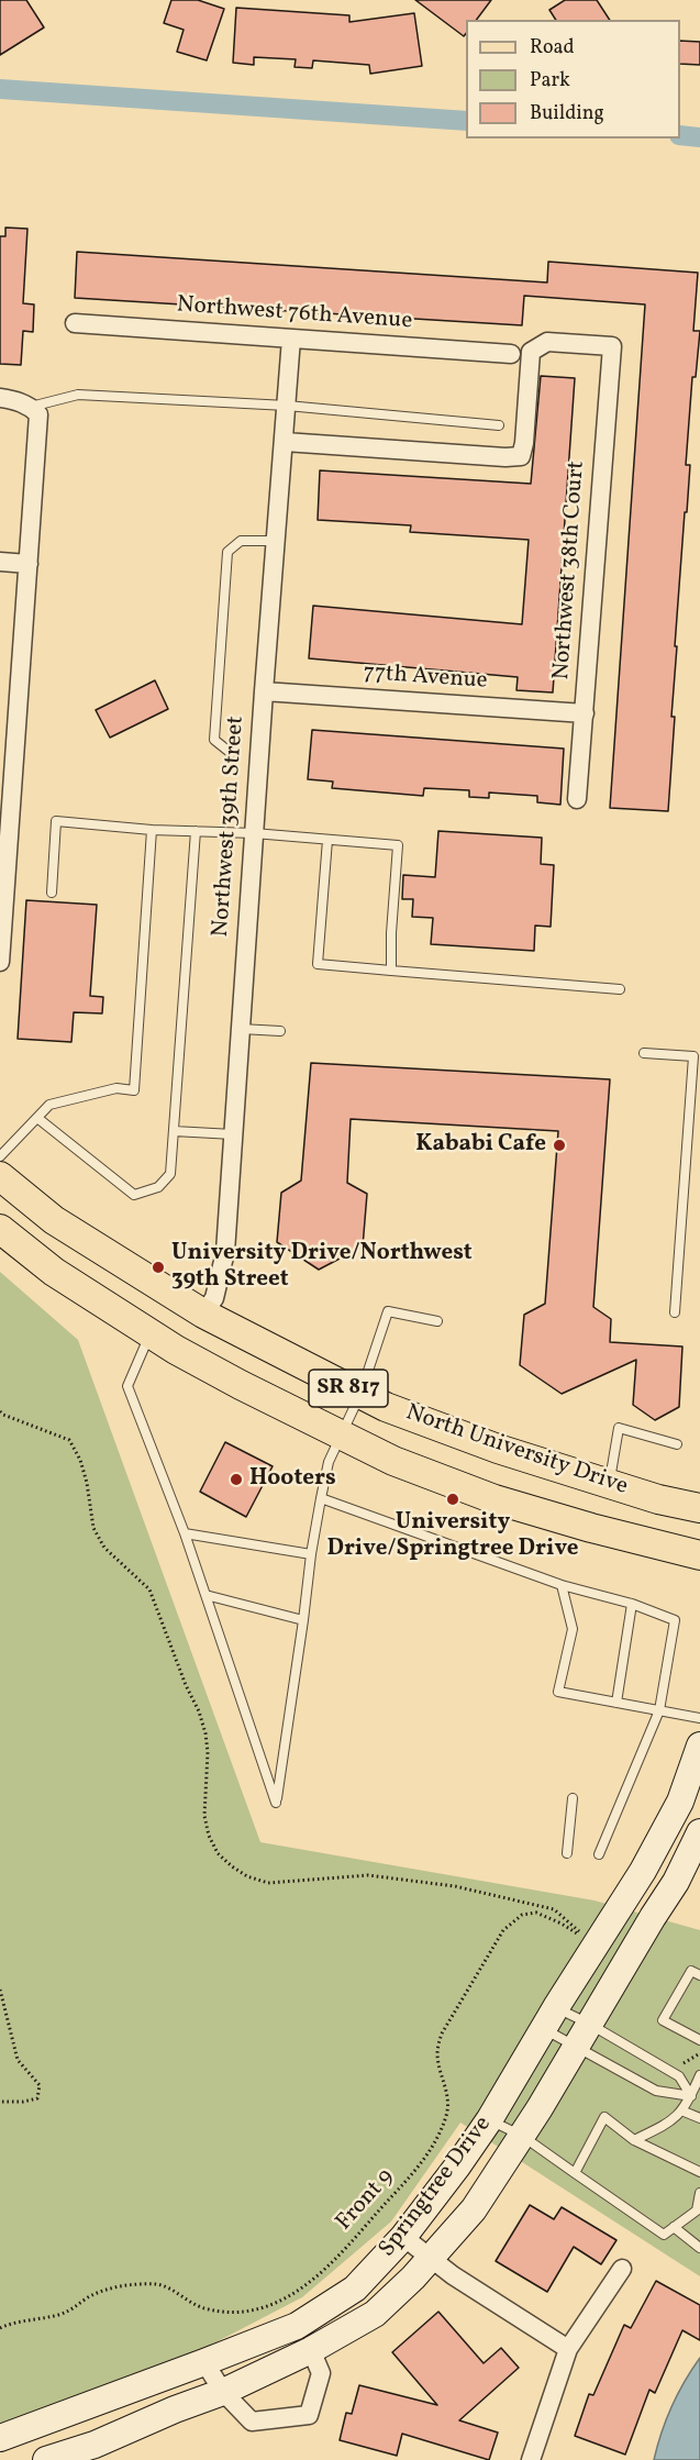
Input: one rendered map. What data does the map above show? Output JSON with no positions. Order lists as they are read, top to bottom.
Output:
{
  "streets": {
    "main road": ["SR 817", "North University Drive"],
    "street": [
      "Northwest 76th Avenue",
      "Northwest 38th Court",
      "77th Avenue",
      "Northwest 39th Street",
      "Springtree Drive"
    ],
    "path": ["Front 9"]
  },
  "crossings": [
    ["Northwest 76th Avenue", "Northwest 39th Street"],
    ["Northwest 38th Court", "77th Avenue"],
    ["Northwest 38th Court", "Northwest 39th Street"],
    ["77th Avenue", "Northwest 39th Street"],
    ["Northwest 39th Street", "North University Drive"],
    ["Springtree Drive", "Front 9"]
  ],
  "places": [
    "Kababi Cafe",
    "University Drive/Northwest 39th Street",
    "Hooters",
    "University Drive/Springtree Drive"
  ],
  "legend": ["Road", "Park", "Building"]
}
